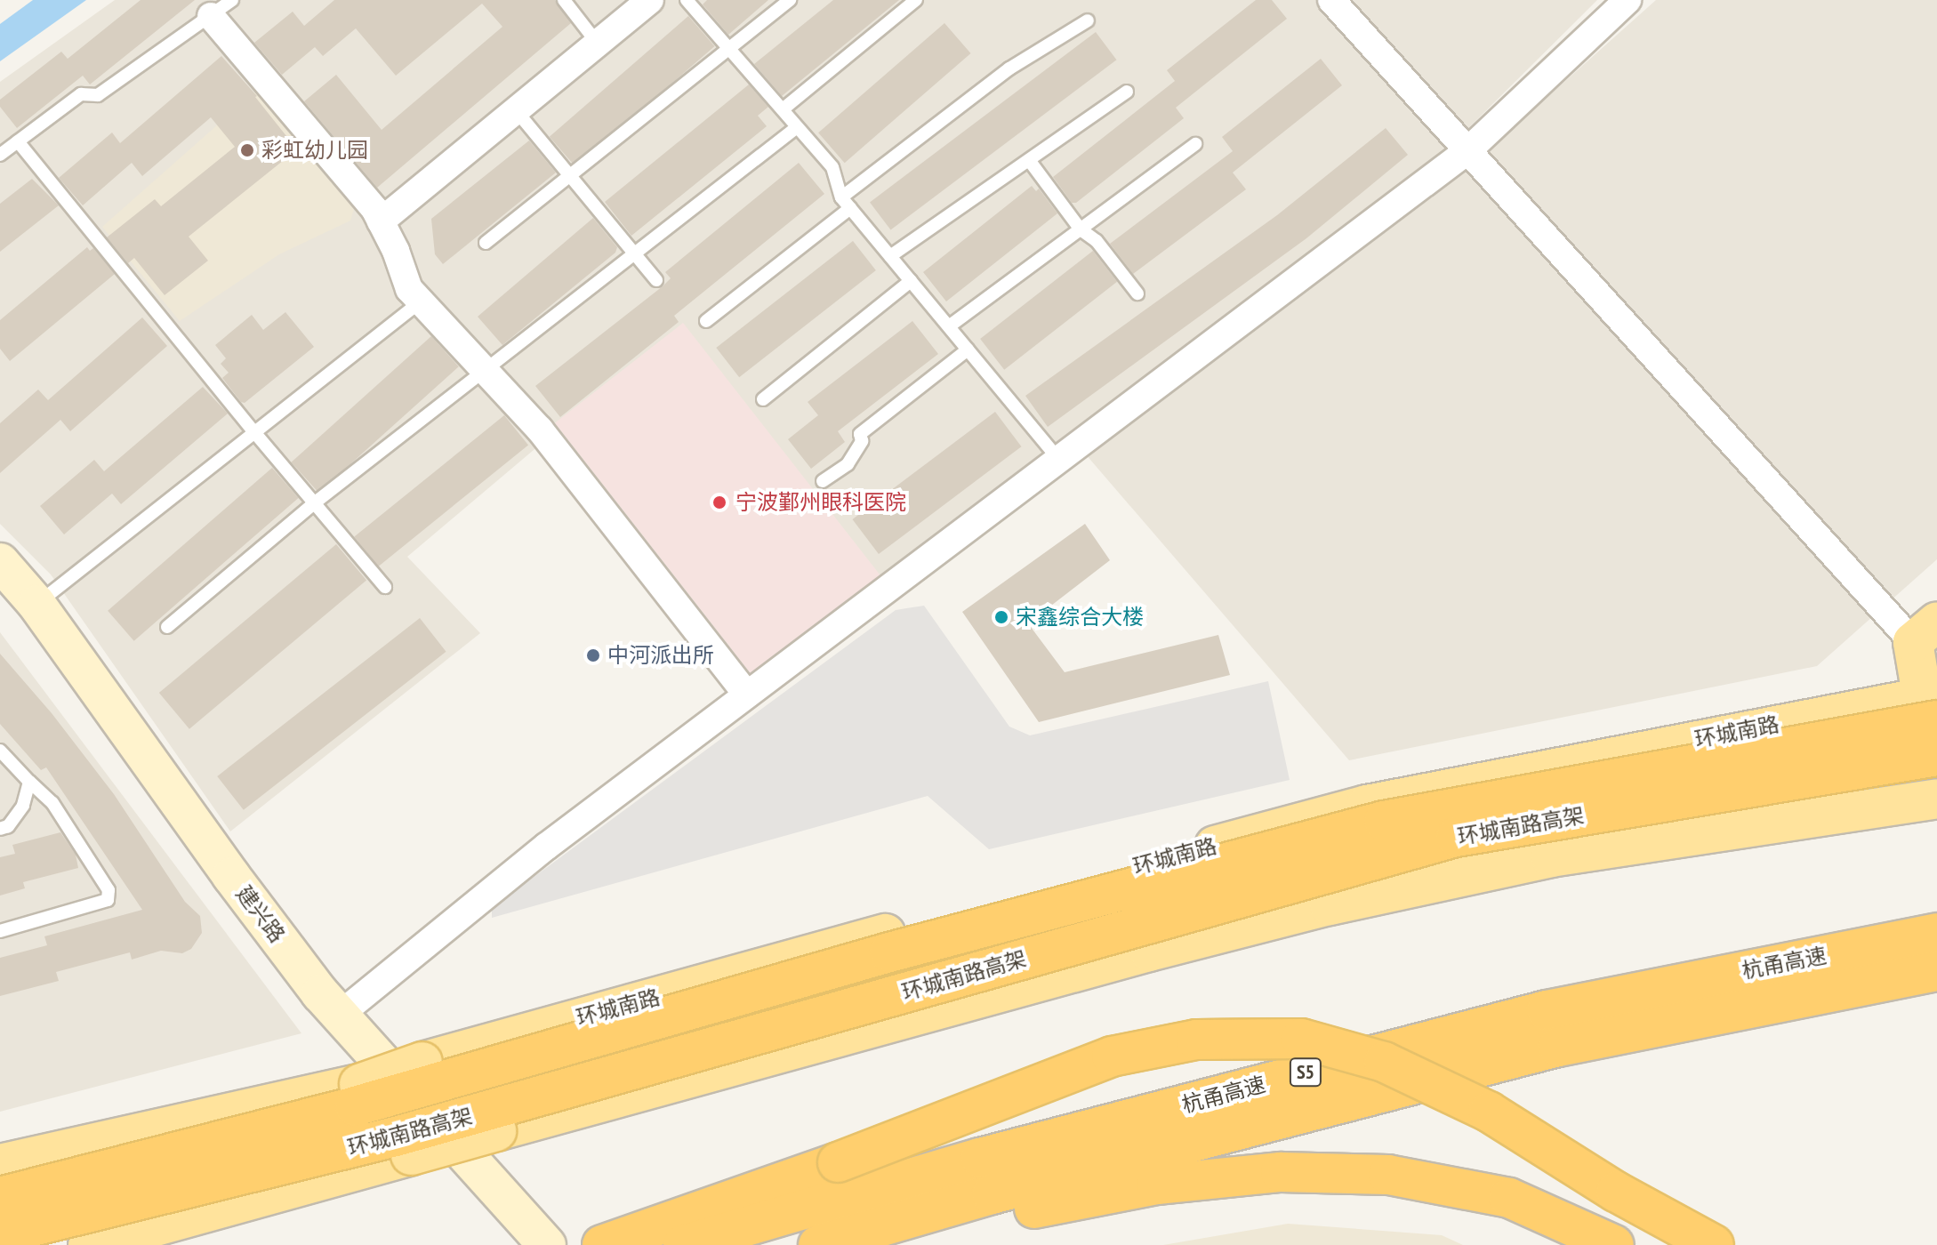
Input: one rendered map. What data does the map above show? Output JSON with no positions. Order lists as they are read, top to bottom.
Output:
{
  "streets": {
    "highway": ["环城南路高架", "杭甬高速", "S5"],
    "main road": ["环城南路"],
    "street": ["建兴路"]
  },
  "crossings": [
    ["环城南路", "环城南路高架"]
  ],
  "places": [
    "彩虹幼儿园",
    "宁波鄞州眼科医院",
    "宋鑫综合大楼",
    "中河派出所"
  ]
}
